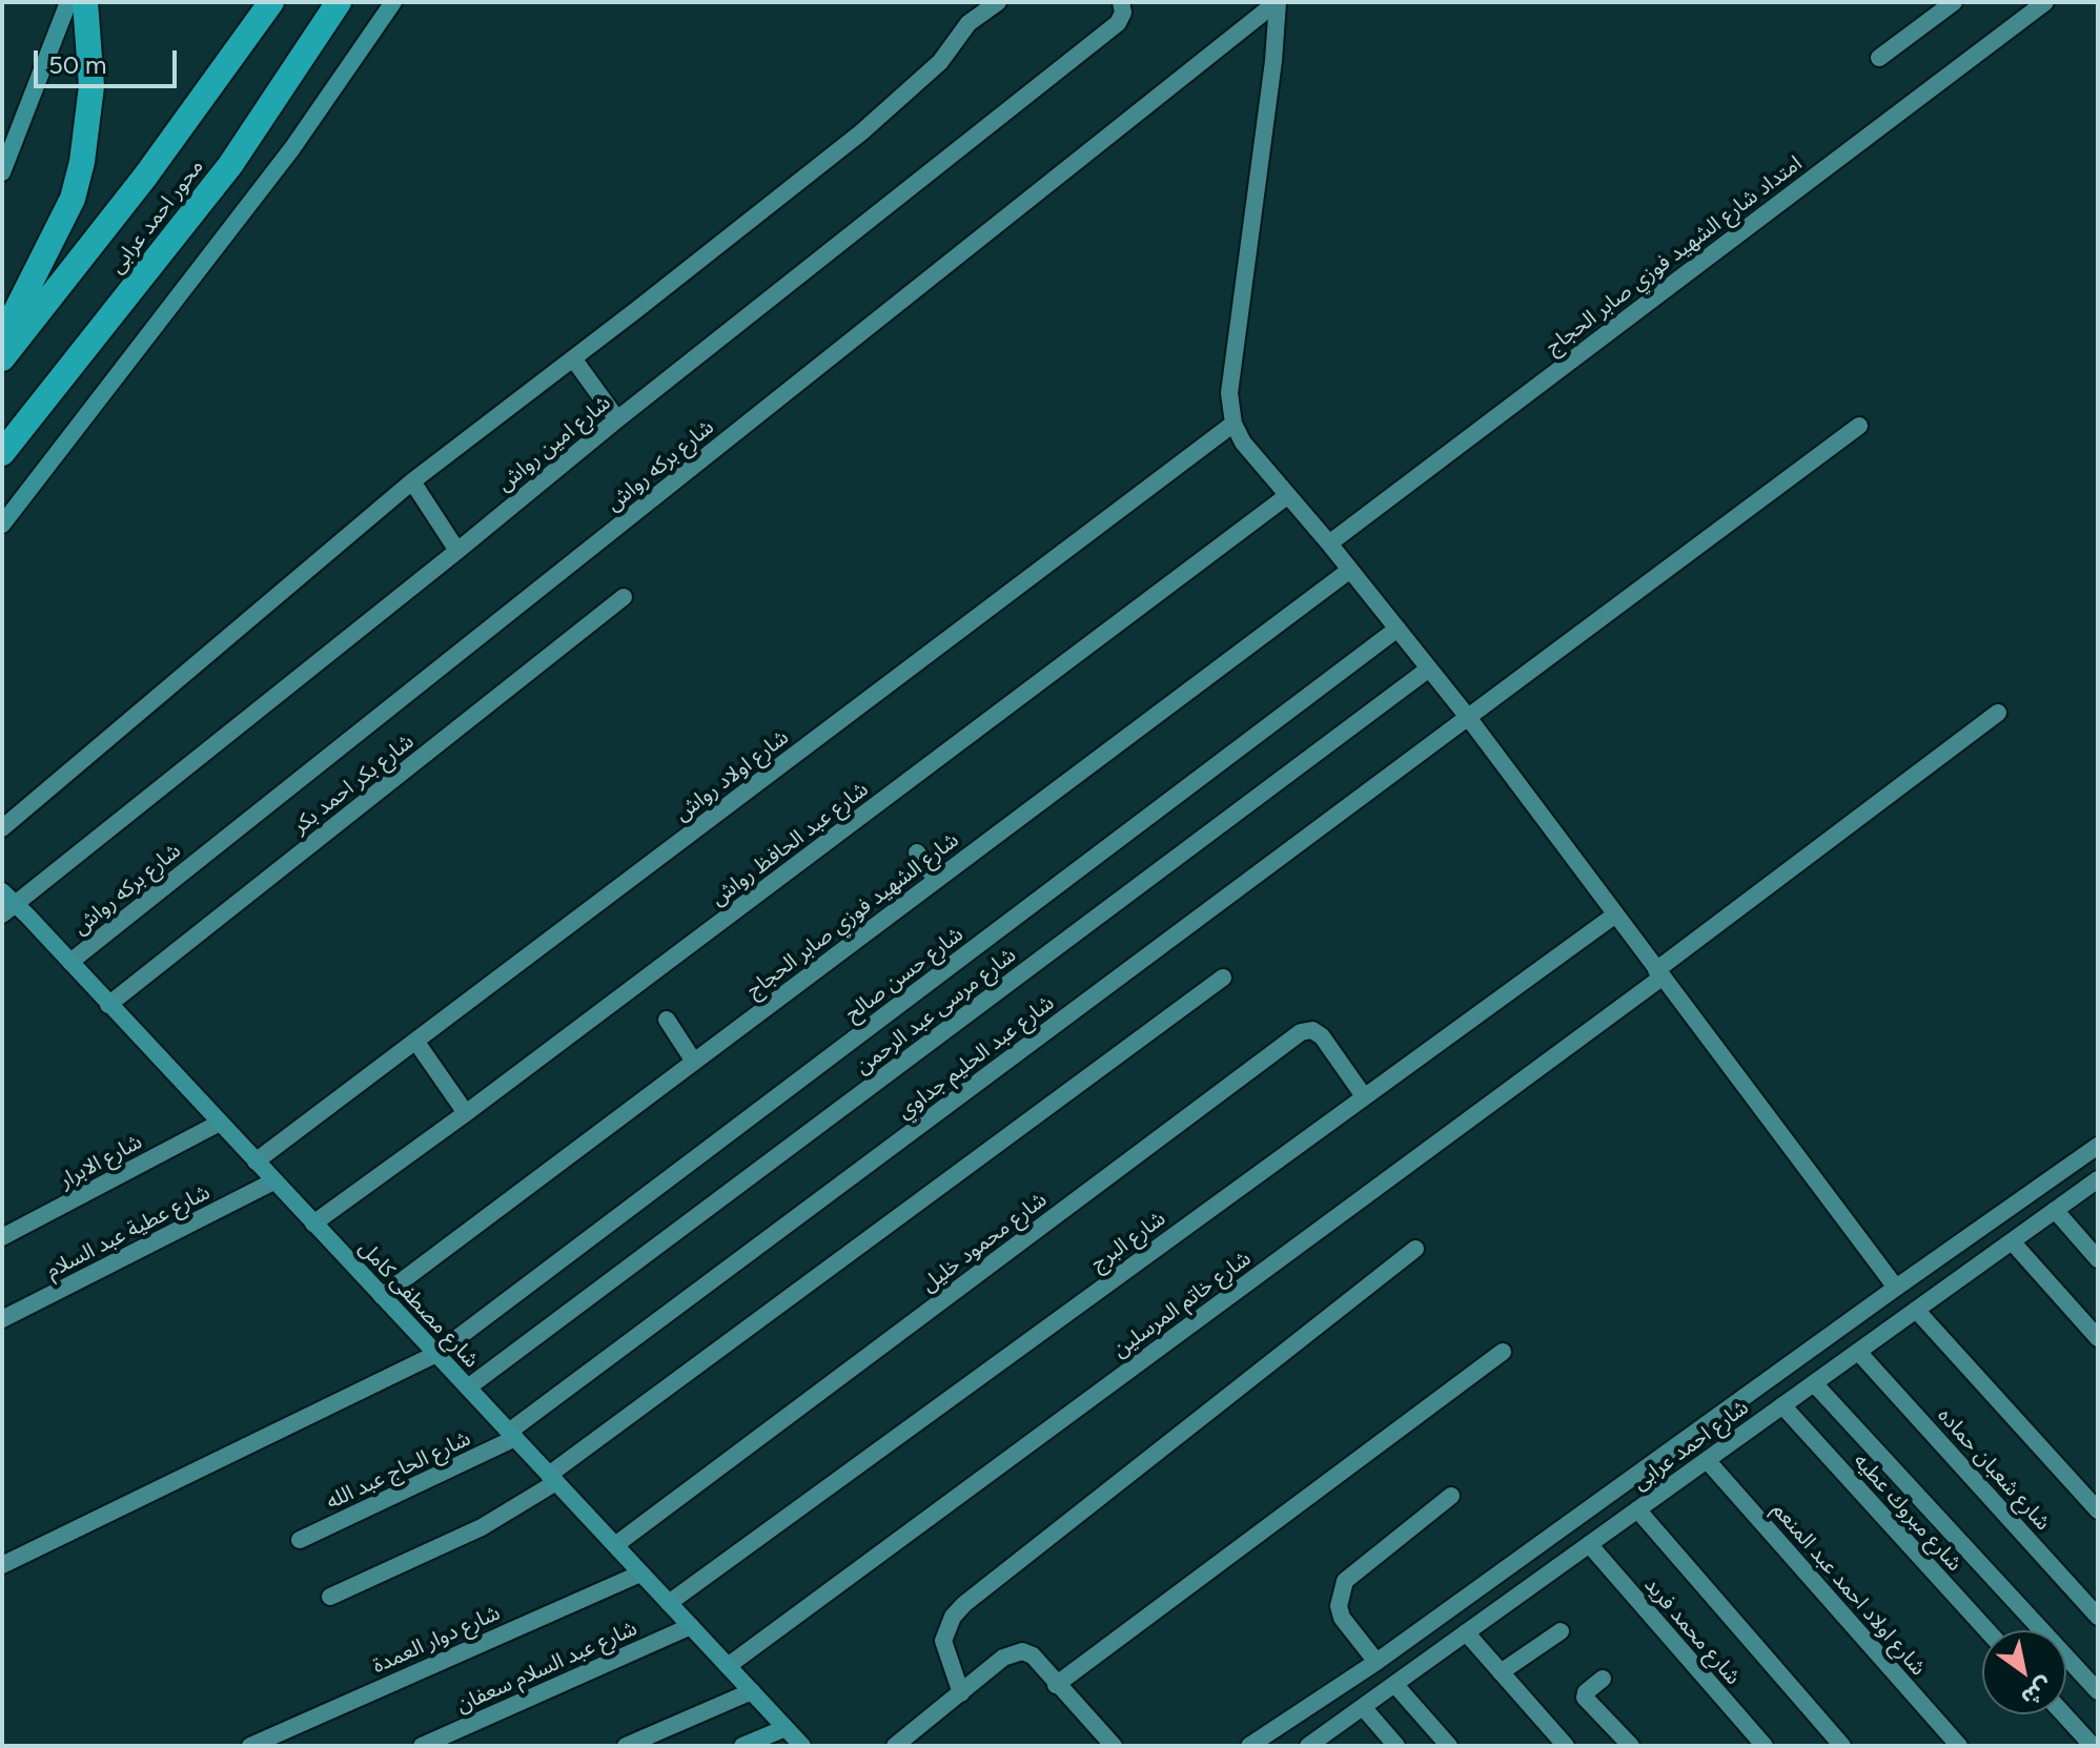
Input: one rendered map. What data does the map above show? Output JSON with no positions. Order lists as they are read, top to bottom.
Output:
{
  "streets": {
    "highway": ["محور احمد عرابى"],
    "street": [
      "امتداد شارع الشهيد فوزي صابر الحجاج",
      "شارع امين رواش",
      "شارع بركه رواش",
      "شارع اولاد رواش",
      "شارع بكر احمد بكر",
      "شارع عبد الحافظ رواش",
      "شارع الشهيد فوزي صابر الحجاج",
      "شارع حسن صالح",
      "شارع مرسى عبد الرحمن",
      "شارع عبد الحليم جداوي",
      "شارع الابرار",
      "شارع عطية عبد السلام",
      "شارع البرج",
      "شارع محمود خليل",
      "شارع مصطفى كامل",
      "شارع خاتم المرسلين",
      "شارع احمد عرابى",
      "شارع شعبان حماده",
      "شارع الحاج عبد الله",
      "شارع مبروك عطيه",
      "شارع اولاد احمد عبد المنعم",
      "شارع محمد فريد",
      "شارع دوار العمدة",
      "شارع عبد السلام سعفان"
    ]
  },
  "crossings": [
    ["شارع امين رواش", "شارع مصطفى كامل"],
    ["شارع بركه رواش", "شارع مصطفى كامل"],
    ["شارع اولاد رواش", "شارع مصطفى كامل"],
    ["شارع بكر احمد بكر", "شارع مصطفى كامل"],
    ["شارع عبد الحافظ رواش", "شارع مصطفى كامل"],
    ["شارع الشهيد فوزي صابر الحجاج", "شارع مصطفى كامل"],
    ["شارع حسن صالح", "شارع مصطفى كامل"],
    ["شارع مرسى عبد الرحمن", "شارع مصطفى كامل"],
    ["شارع عبد الحليم جداوي", "شارع مصطفى كامل"],
    ["شارع عبد الحليم جداوي", "شارع الحاج عبد الله"],
    ["شارع الابرار", "شارع مصطفى كامل"],
    ["شارع عطية عبد السلام", "شارع مصطفى كامل"],
    ["شارع البرج", "شارع محمود خليل"],
    ["شارع البرج", "شارع مصطفى كامل"],
    ["شارع محمود خليل", "شارع مصطفى كامل"],
    ["شارع مصطفى كامل", "شارع خاتم المرسلين"],
    ["شارع مصطفى كامل", "شارع الحاج عبد الله"],
    ["شارع مصطفى كامل", "شارع دوار العمدة"],
    ["شارع مصطفى كامل", "شارع عبد السلام سعفان"],
    ["شارع احمد عرابى", "شارع شعبان حماده"],
    ["شارع احمد عرابى", "شارع مبروك عطيه"],
    ["شارع احمد عرابى", "شارع اولاد احمد عبد المنعم"],
    ["شارع احمد عرابى", "شارع محمد فريد"]
  ],
  "scale_bar": "50 m",
  "north": "bottom right"
}
